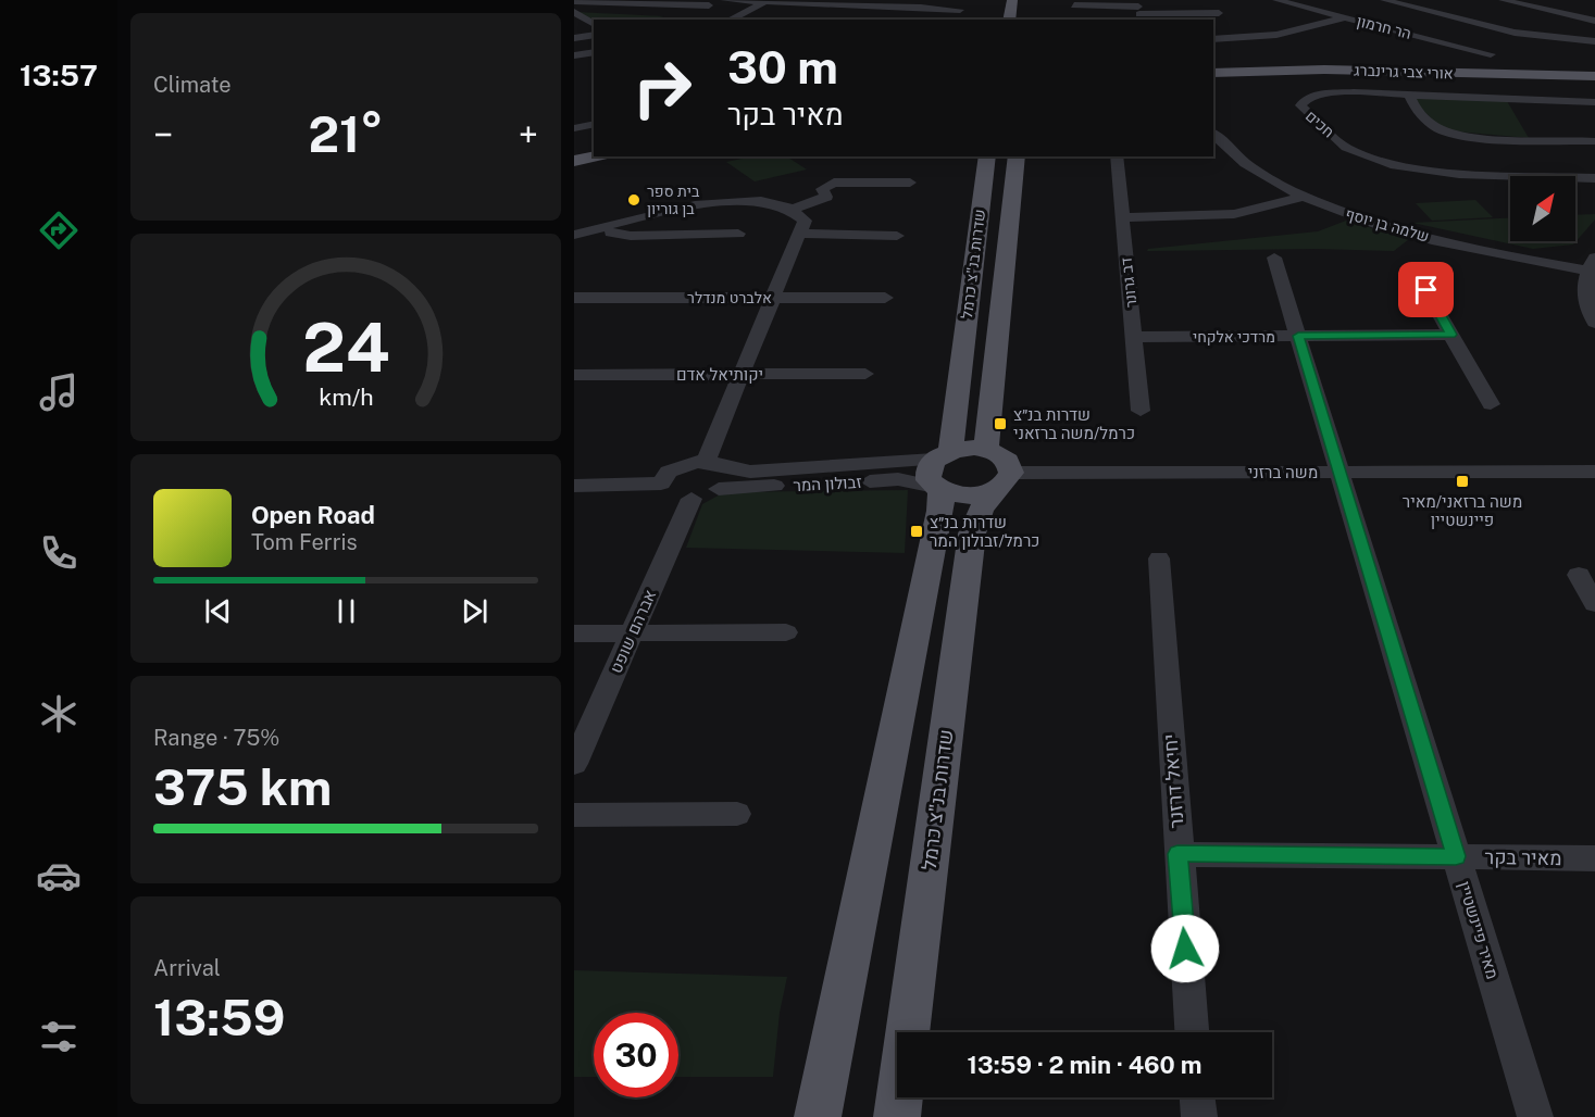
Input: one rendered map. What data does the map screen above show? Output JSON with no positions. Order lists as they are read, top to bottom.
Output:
{
  "streets": {
    "main road": ["אורי צבי גרינברג", "שדרות בנ\"צ כרמל"],
    "street": [
      "הר חרמון",
      "חכים",
      "שלמה בן יוסף",
      "דב גרונר",
      "אלברט מנדלר",
      "מרדכי אלקחי",
      "יקותיאל אדם",
      "משה ברזני",
      "זבולון המר",
      "אברהם שופט",
      "יחיאל דרזנר",
      "מאיר בקר",
      "מאיר פיינשטיין"
    ]
  },
  "crossings": [
    ["שדרות בנ\"צ כרמל", "משה ברזני"],
    ["שדרות בנ\"צ כרמל", "זבולון המר"],
    ["דב גרונר", "מרדכי אלקחי"],
    ["מרדכי אלקחי", "מאיר פיינשטיין"],
    ["משה ברזני", "מאיר פיינשטיין"],
    ["זבולון המר", "אברהם שופט"],
    ["יחיאל דרזנר", "מאיר בקר"],
    ["מאיר בקר", "מאיר פיינשטיין"]
  ],
  "places": {
    "other": ["בית ספר בן גוריון"],
    "transit": ["שדרות בנ״צ כרמל/משה ברזאני", "משה ברזאני/מאיר פיינשטיין", "שדרות בנ״צ כרמל/זבולון המר"]
  },
  "north": "top right",
  "page": {
    "tabs": "13:57",
    "tile": [
      "Climate",
      ["Range · 75%", "375 km"],
      ["Arrival", "13:59"]
    ],
    "turn": ["30 m", "מאיר בקר"],
    "heat": ["−", "21°", "+"],
    "song": ["Open Road", "Tom Ferris"],
    "limit": "30",
    "trip": "13:59 · 2 min · 460 m",
    "gauge": ["24", "km/h"]
  }
}
